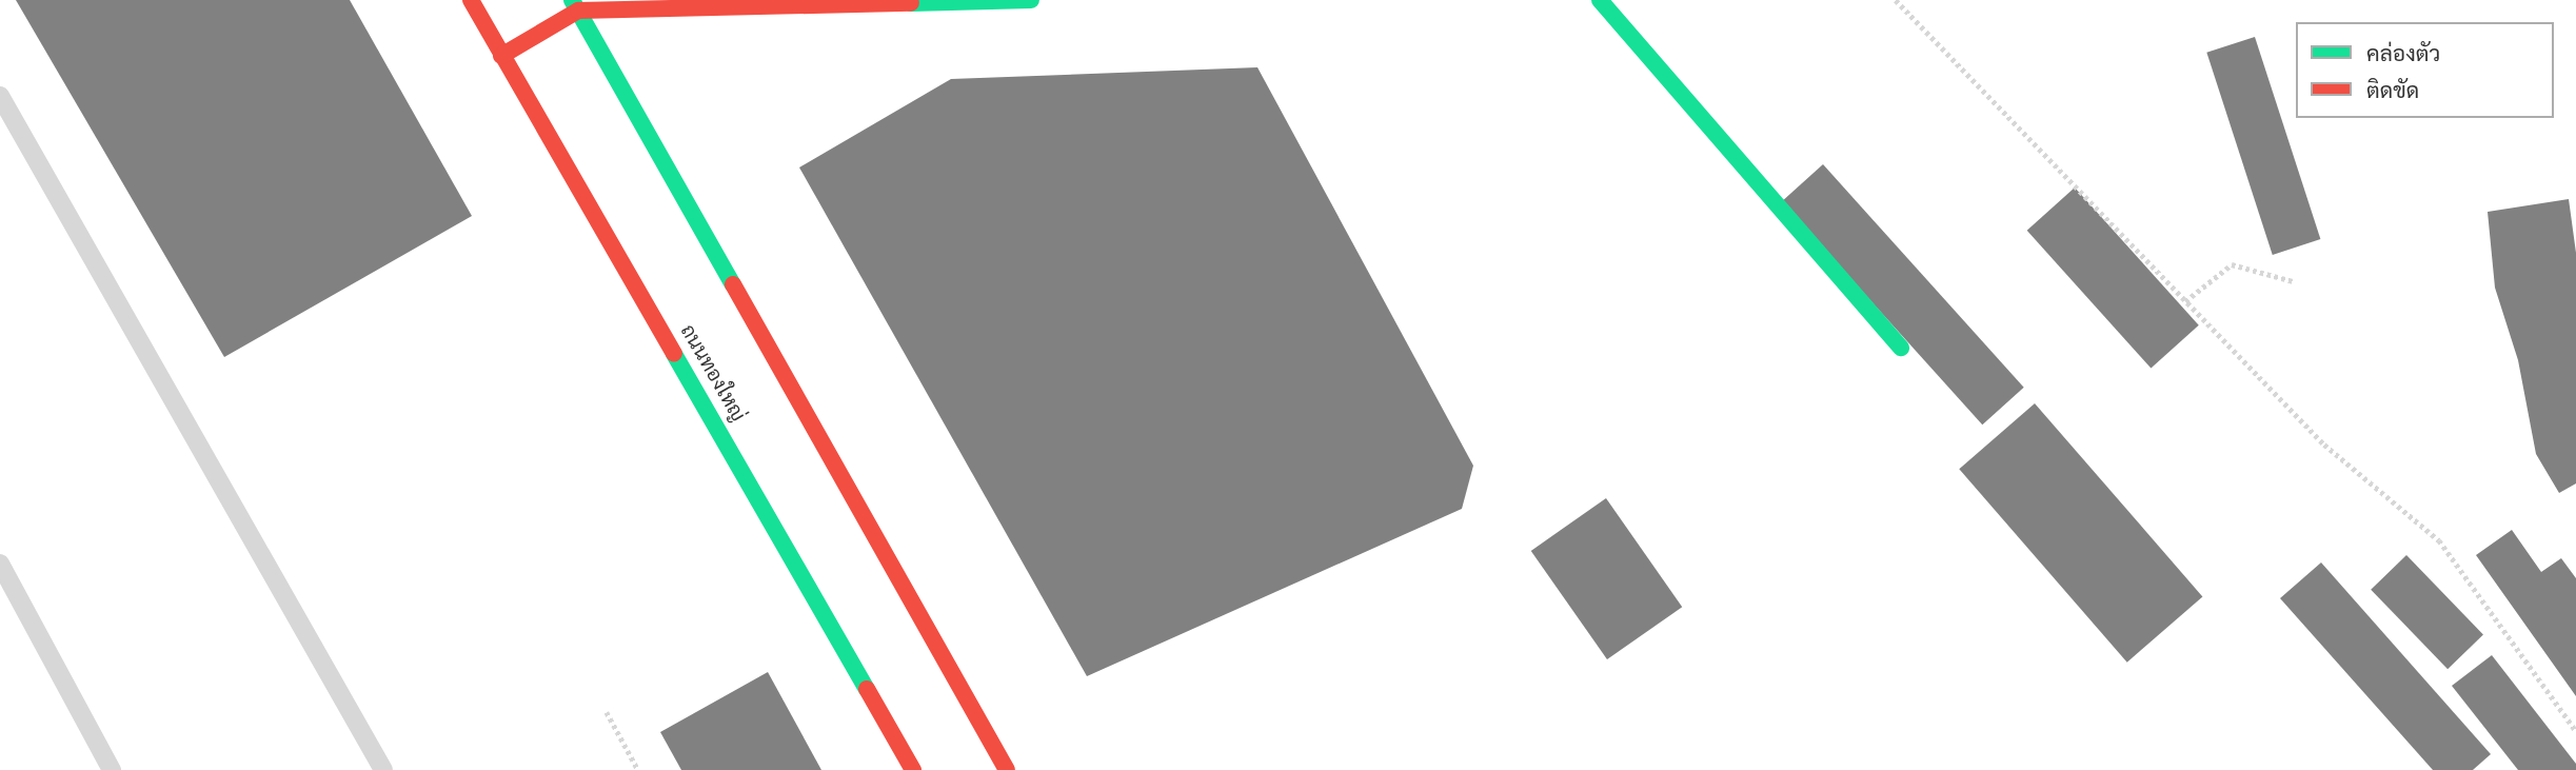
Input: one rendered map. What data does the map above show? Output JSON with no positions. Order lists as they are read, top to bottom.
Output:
{
  "streets": {
    "street": ["ถนนทองใหญ่"]
  },
  "legend": ["คล่องตัว", "ติดขัด"]
}
